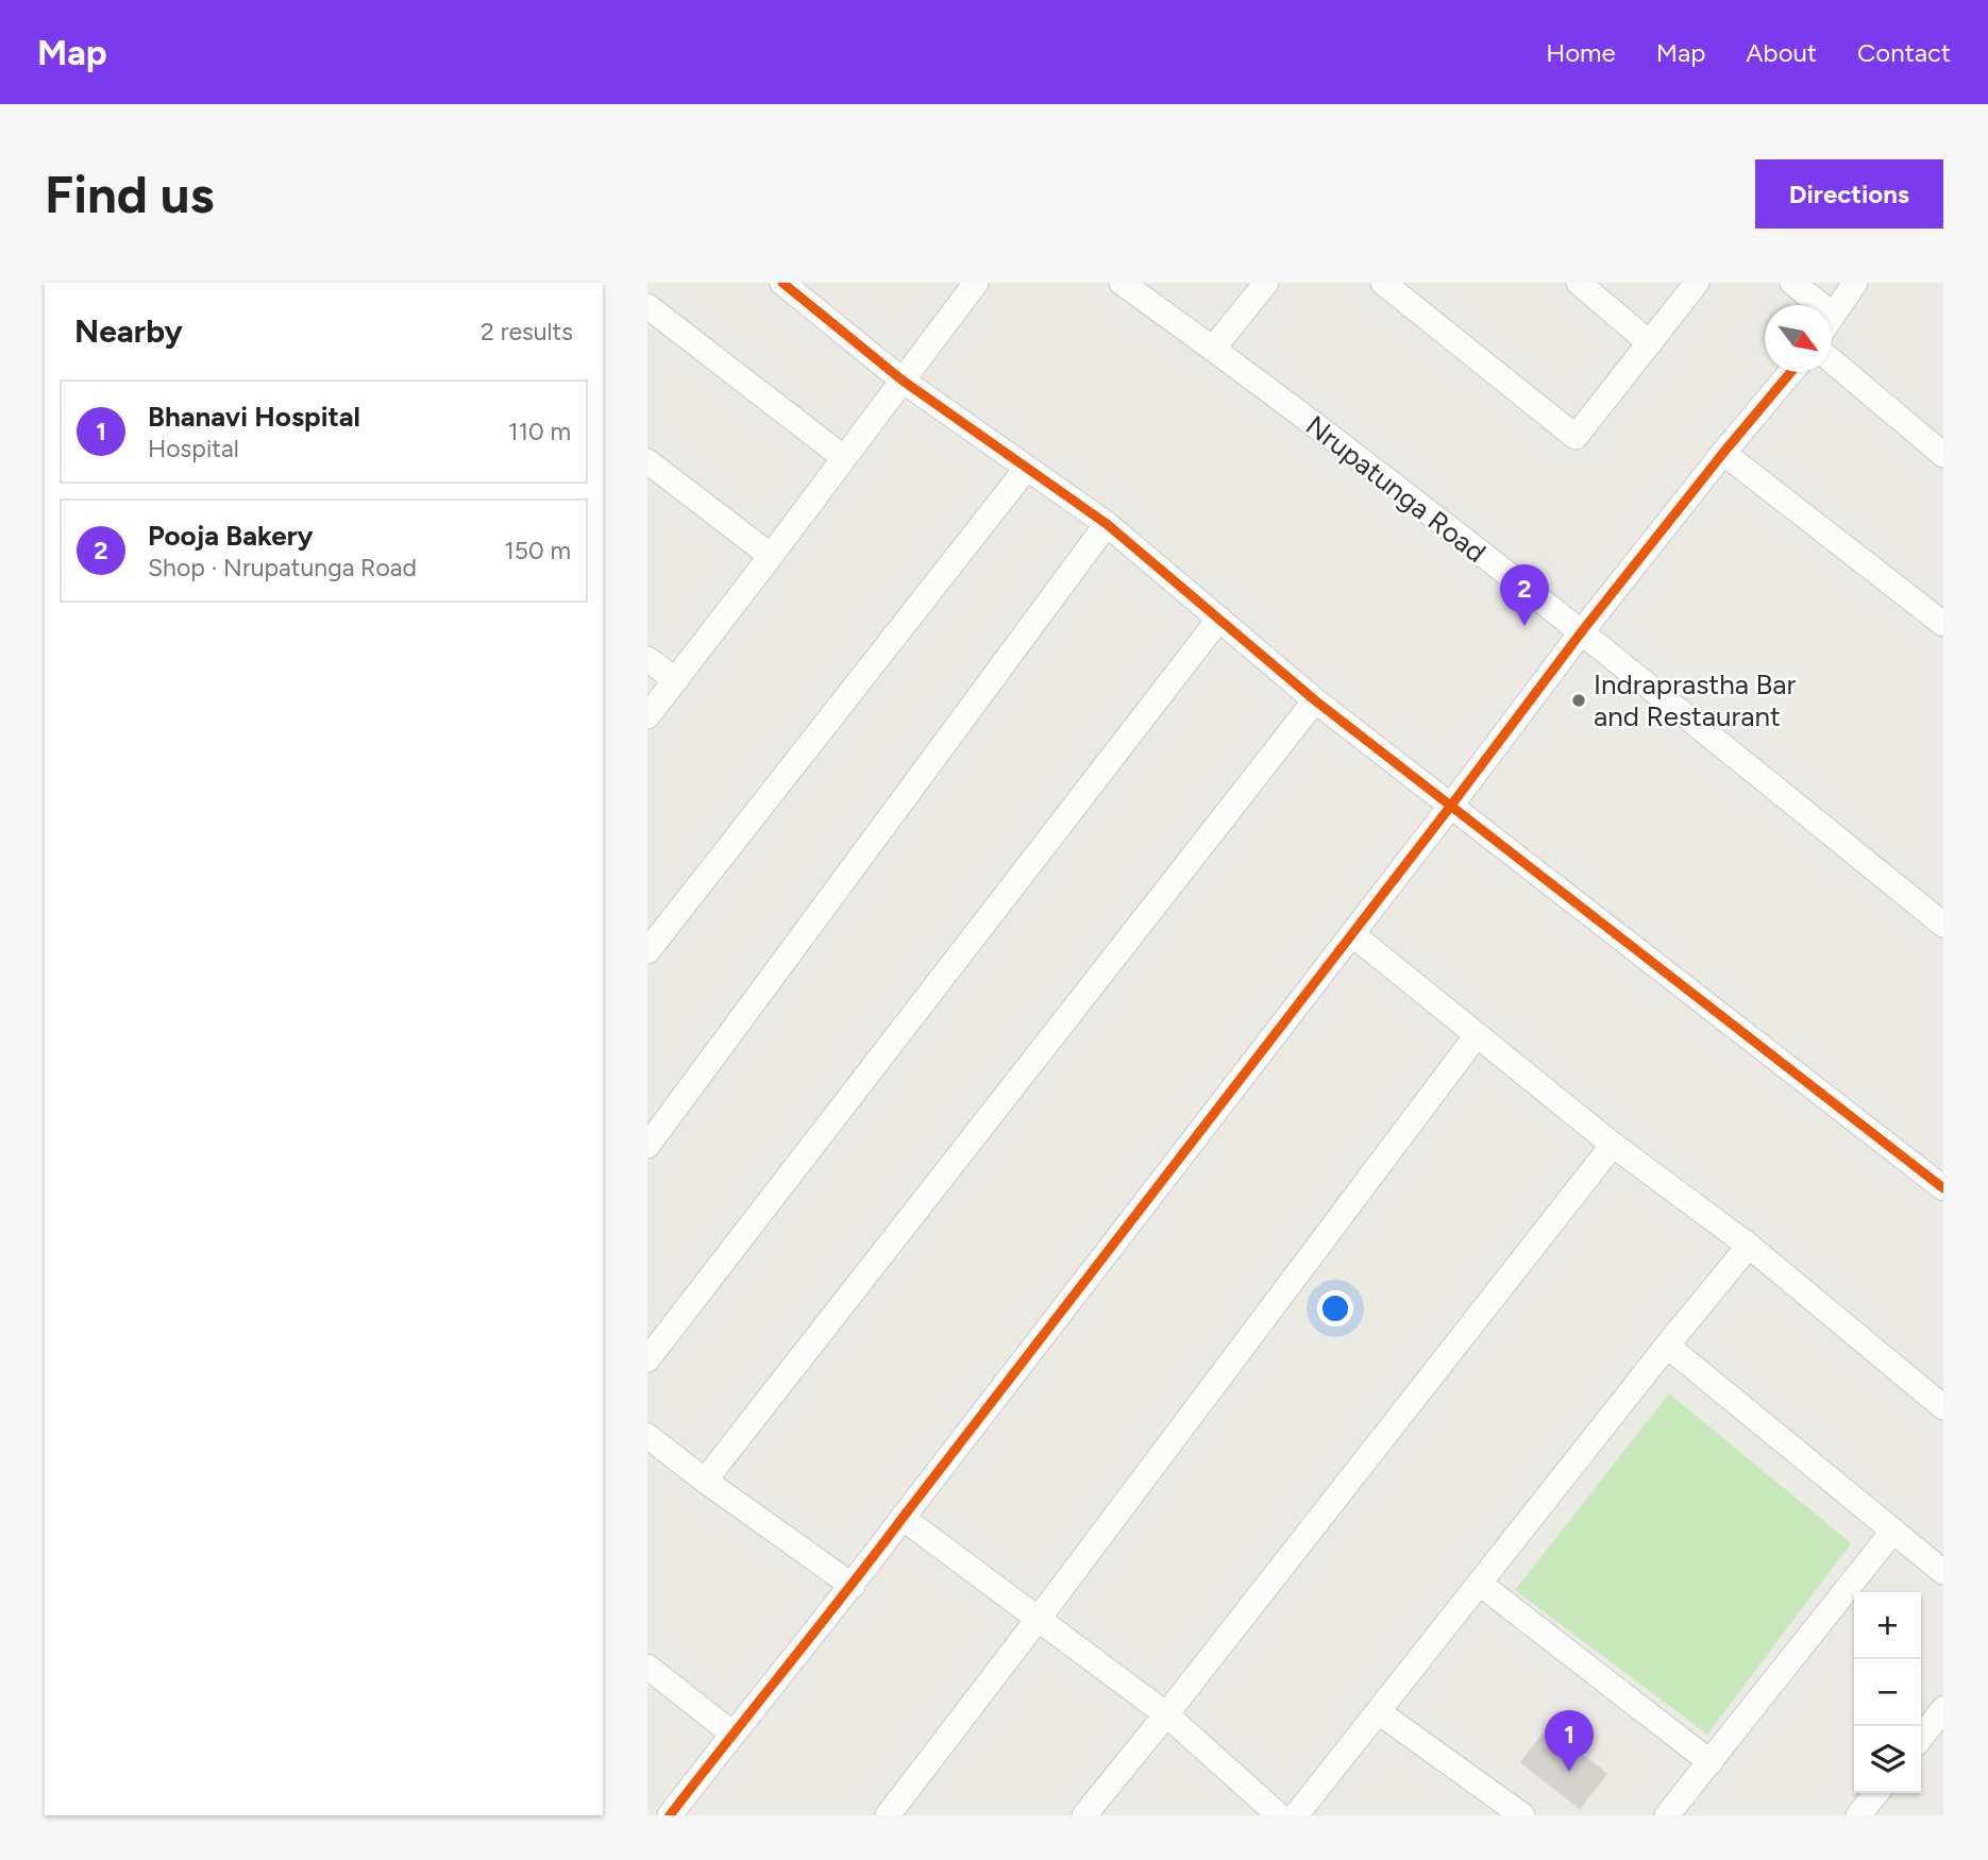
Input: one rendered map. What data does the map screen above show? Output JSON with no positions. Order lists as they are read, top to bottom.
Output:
{
  "streets": {
    "street": ["Nrupatunga Road"]
  },
  "places": ["Indraprastha Bar and Restaurant"],
  "north": "bottom right",
  "page": {
    "header": "Map",
    "nav": [
      "Home",
      "Map",
      "About",
      "Contact"
    ],
    "buttons": "Directions",
    "title": "Find us",
    "heading": ["Nearby", "2 results"],
    "list": [
      {
        "mark": "1",
        "name": "Bhanavi Hospital",
        "note": "Hospital",
        "value": "110 m"
      },
      {
        "mark": "2",
        "name": "Pooja Bakery",
        "note": "Shop · Nrupatunga Road",
        "value": "150 m"
      }
    ],
    "pins": ["2", "1"],
    "map_buttons": ["+", "−"]
  }
}
